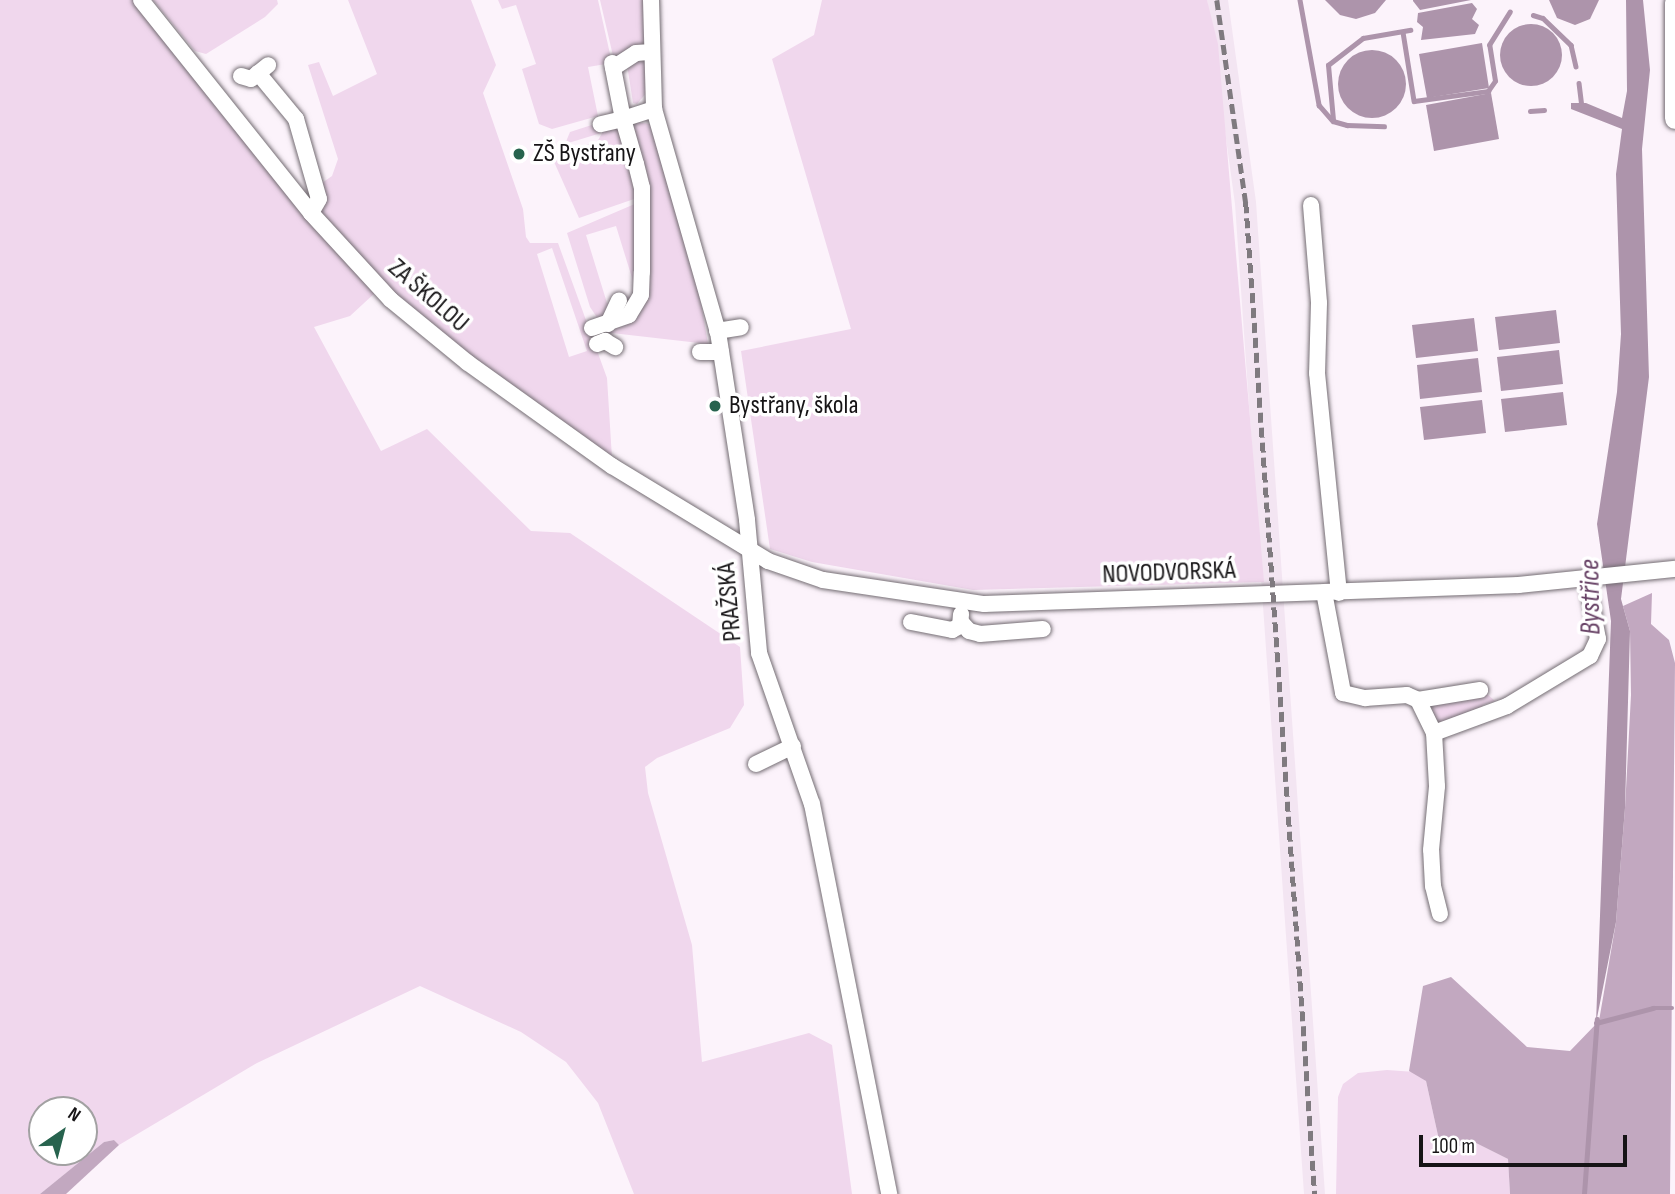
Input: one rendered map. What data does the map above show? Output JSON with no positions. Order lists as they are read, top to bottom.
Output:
{
  "streets": {
    "street": ["ZA ŠKOLOU", "NOVODVORSKÁ", "PRAŽSKÁ"]
  },
  "crossings": [
    ["ZA ŠKOLOU", "NOVODVORSKÁ"],
    ["ZA ŠKOLOU", "PRAŽSKÁ"],
    ["NOVODVORSKÁ", "PRAŽSKÁ"]
  ],
  "water": ["Bystřice"],
  "places": ["ZŠ Bystřany", "Bystřany, škola"],
  "scale_bar": "100 m",
  "north": "top right"
}
